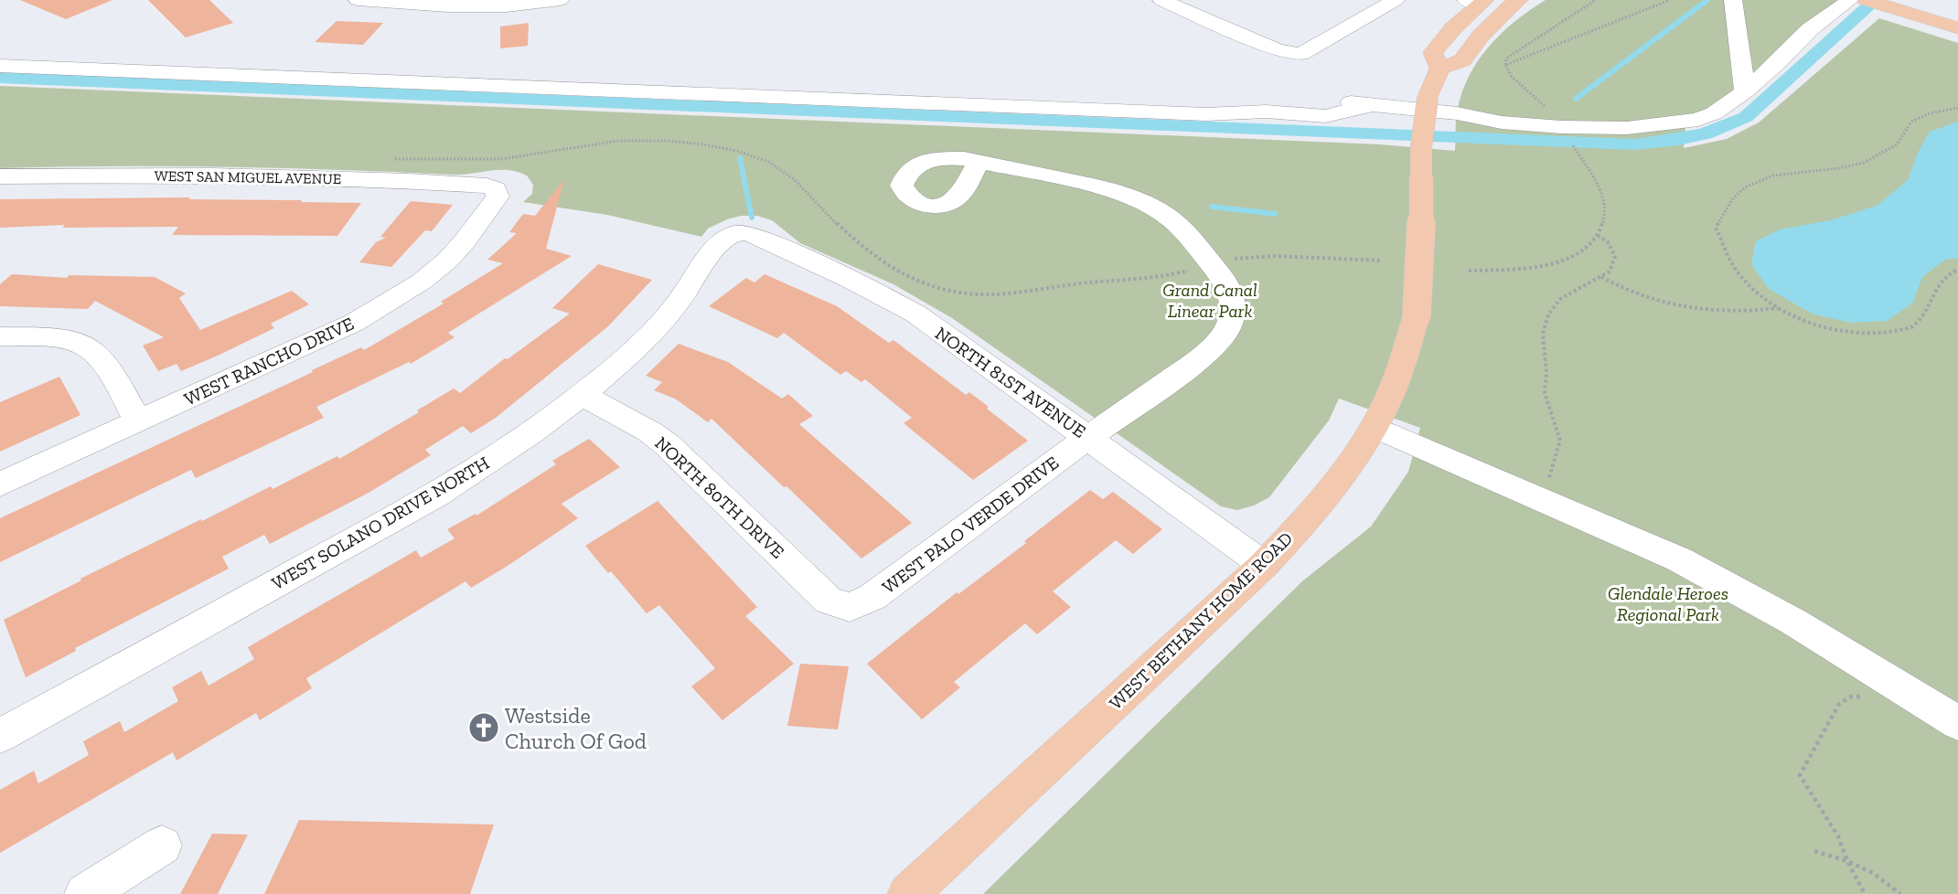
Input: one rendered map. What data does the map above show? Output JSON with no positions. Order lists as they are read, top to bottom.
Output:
{
  "streets": {
    "main road": ["WEST BETHANY HOME ROAD"],
    "street": [
      "WEST SAN MIGUEL AVENUE",
      "WEST RANCHO DRIVE",
      "NORTH 81ST AVENUE",
      "NORTH 80TH DRIVE",
      "WEST SOLANO DRIVE NORTH",
      "WEST PALO VERDE DRIVE"
    ]
  },
  "crossings": [
    ["WEST SAN MIGUEL AVENUE", "WEST RANCHO DRIVE"],
    ["NORTH 81ST AVENUE", "WEST SOLANO DRIVE NORTH"],
    ["NORTH 81ST AVENUE", "WEST PALO VERDE DRIVE"],
    ["NORTH 81ST AVENUE", "WEST BETHANY HOME ROAD"],
    ["NORTH 80TH DRIVE", "WEST SOLANO DRIVE NORTH"],
    ["NORTH 80TH DRIVE", "WEST PALO VERDE DRIVE"]
  ],
  "parks": ["Grand Canal Linear Park", "Glendale Heroes Regional Park"],
  "places": {
    "church": ["Westside Church Of God"]
  }
}
